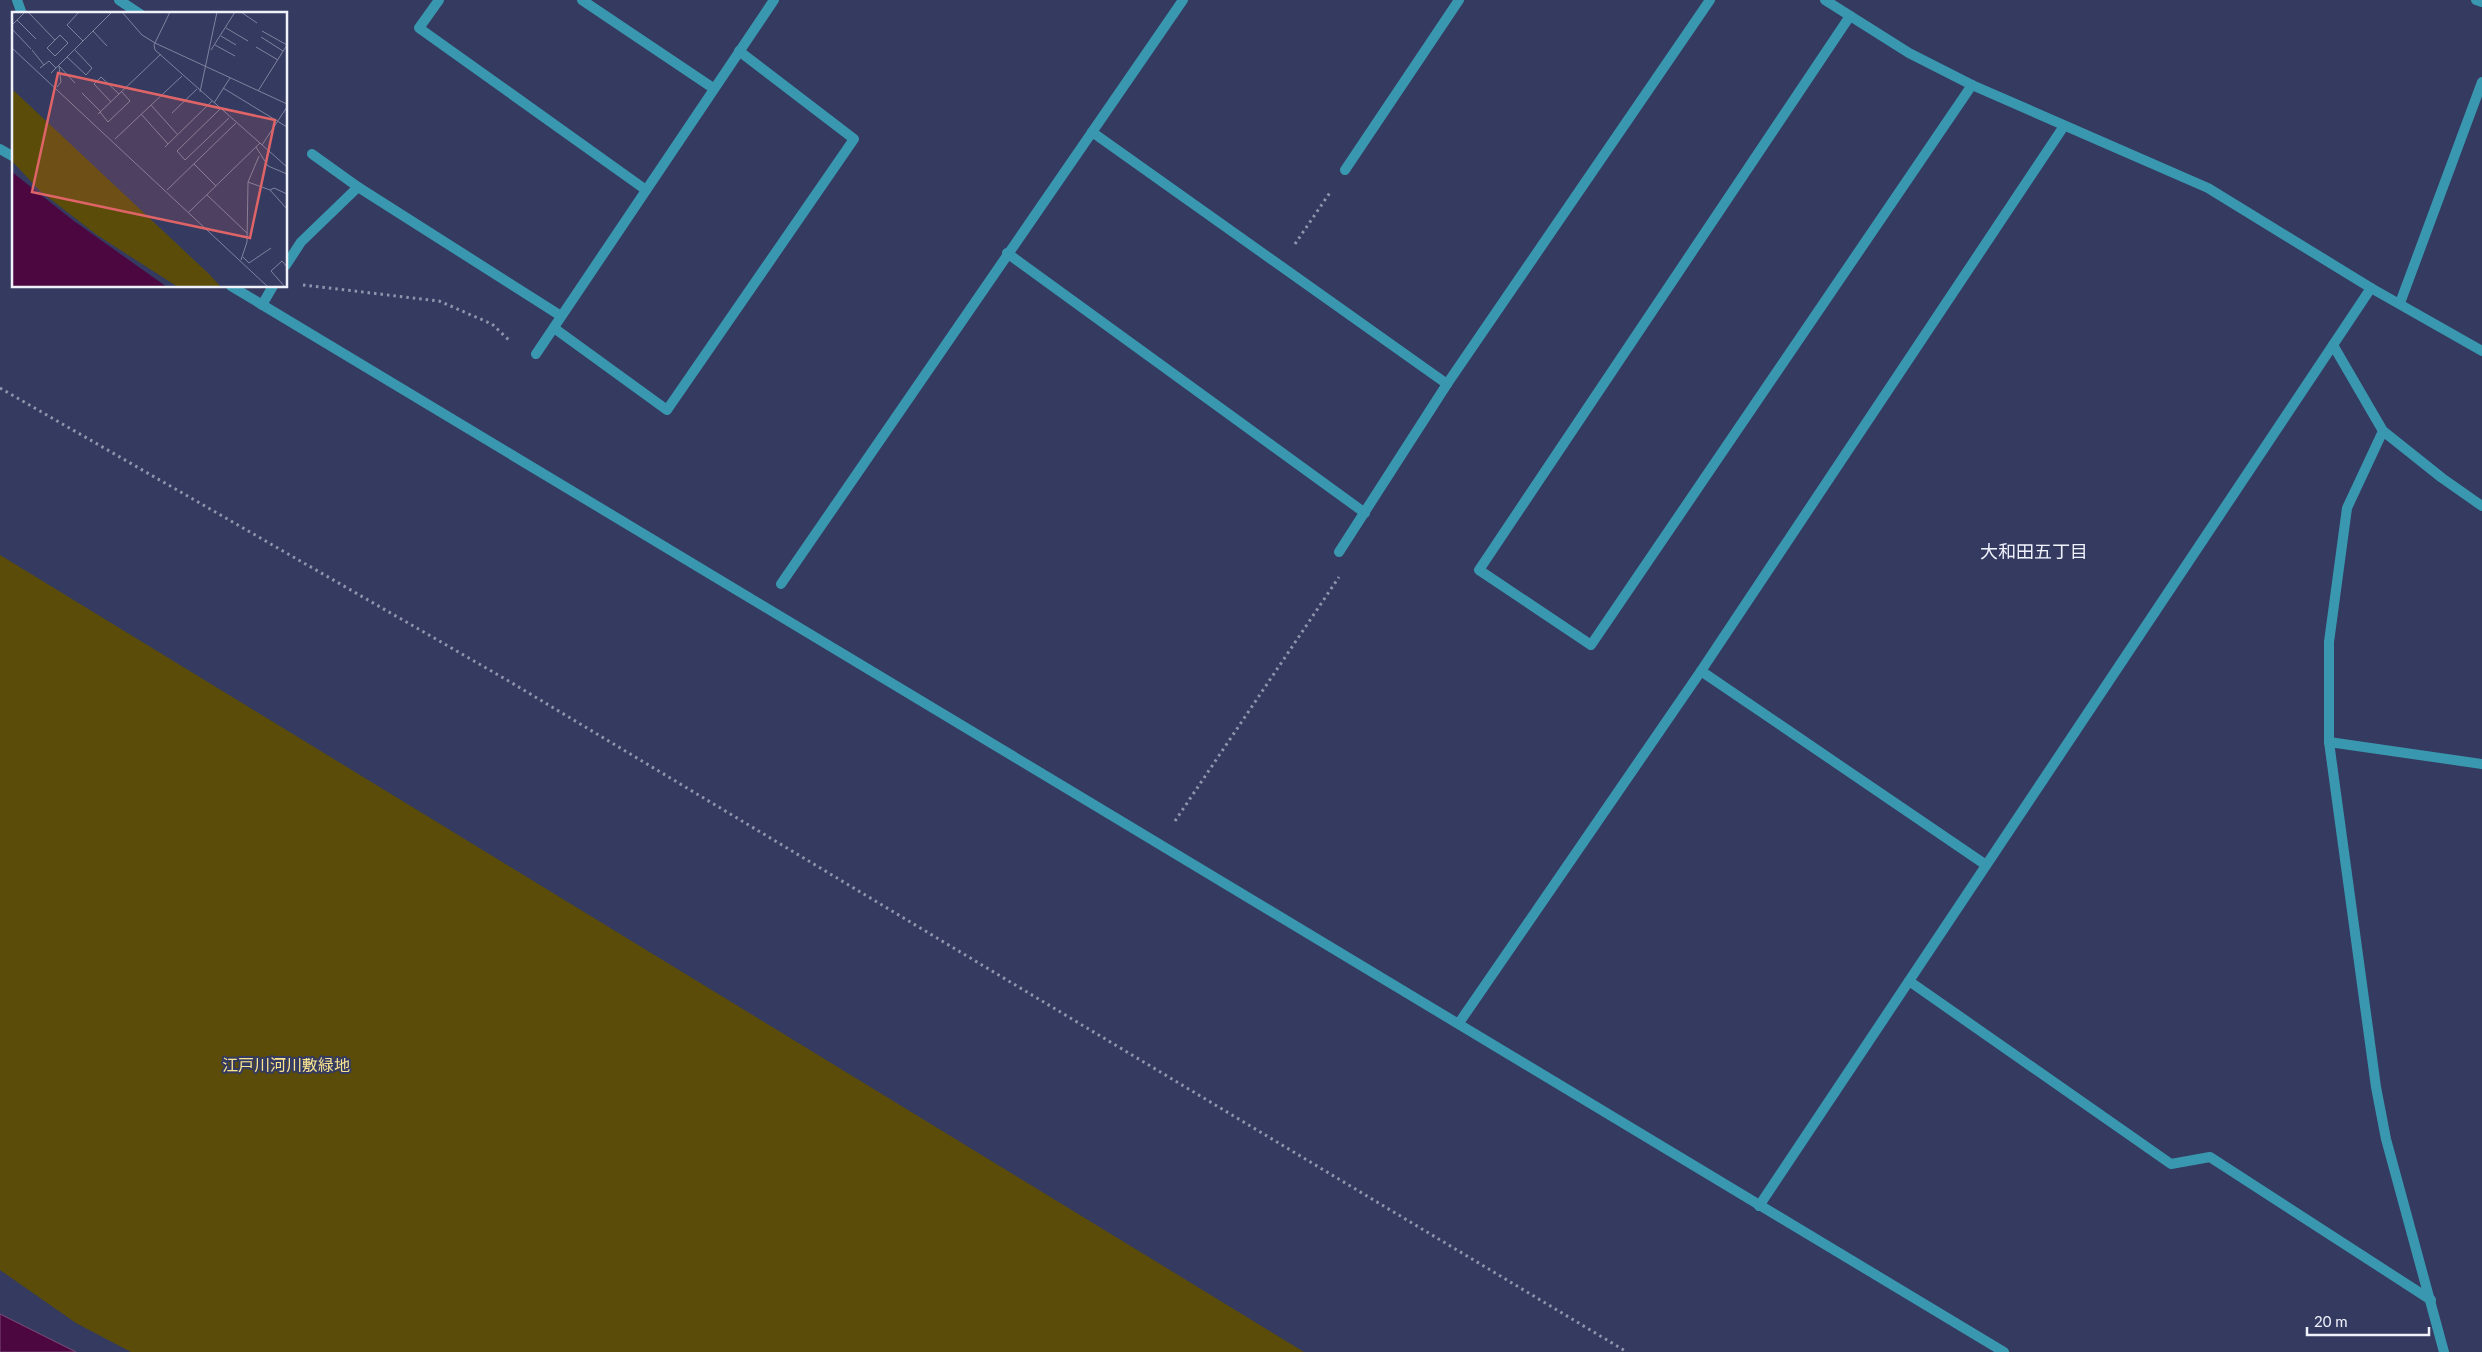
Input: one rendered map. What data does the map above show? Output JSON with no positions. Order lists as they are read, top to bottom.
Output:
{
  "districts": ["大和田五丁目"],
  "parks": ["江戸川河川敷緑地"],
  "scale_bar": "20 m"
}
